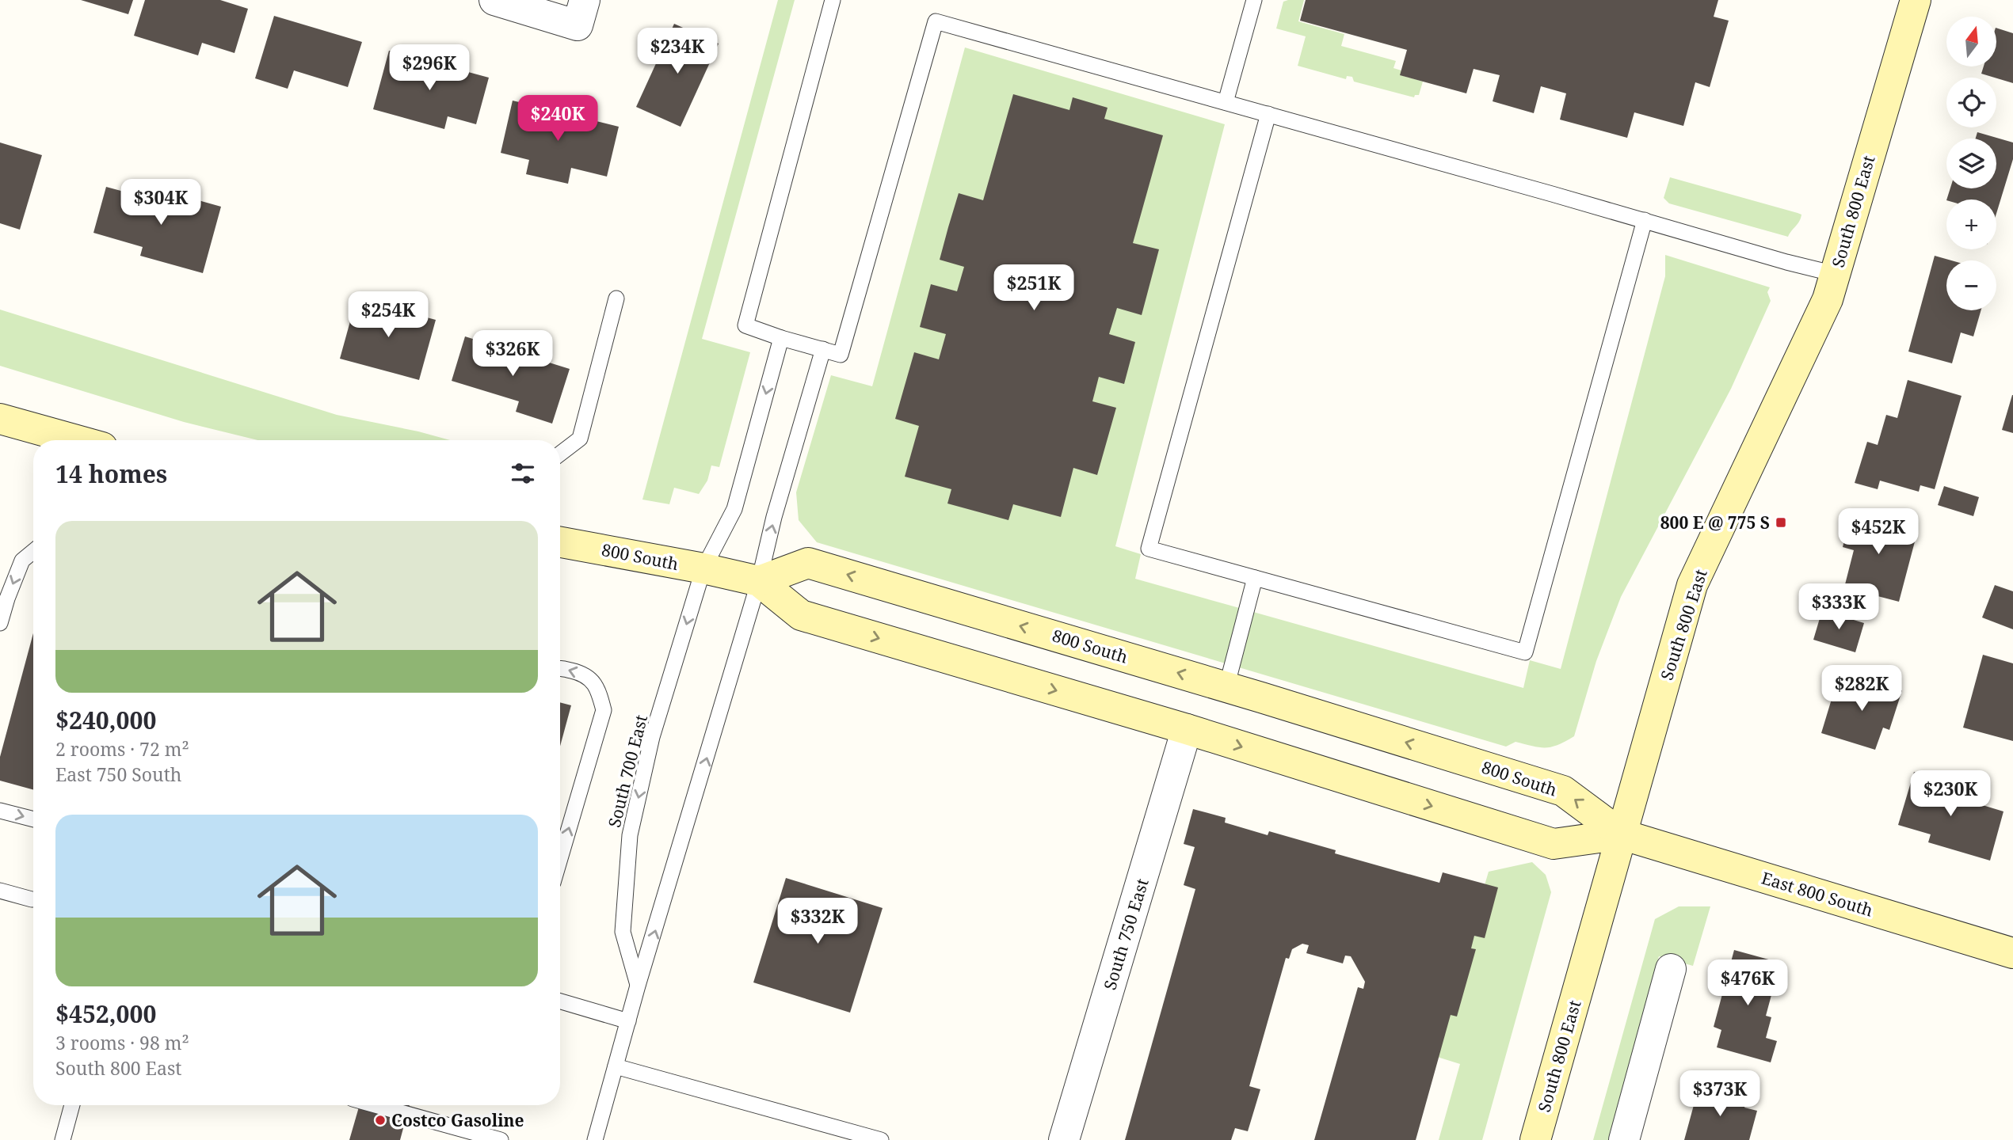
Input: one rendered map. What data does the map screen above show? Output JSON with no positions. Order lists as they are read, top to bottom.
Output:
{
  "streets": {
    "main road": ["South 800 East", "800 South", "East 800 South"],
    "street": ["South 750 East"],
    "lane": ["South 700 East"]
  },
  "crossings": [
    ["South 800 East", "800 South"],
    ["South 800 East", "East 800 South"],
    ["800 South", "South 700 East"],
    ["800 South", "East 800 South"],
    ["800 South", "South 750 East"]
  ],
  "places": {
    "transit": ["800 E @ 775 S"],
    "other": ["Costco Gasoline"]
  },
  "north": "top",
  "page": {
    "map_buttons": ["+", "−"],
    "price": [
      "$234K",
      "$296K",
      "$240K",
      "$304K",
      "$251K",
      "$254K",
      "$326K",
      "$452K",
      "$333K",
      "$282K",
      "$230K",
      "$332K",
      "$476K",
      "$373K"
    ],
    "heading": "14 homes",
    "list": [
      {
        "name": "$240,000",
        "note": "2 rooms · 72 m² · East 750 South"
      },
      {
        "name": "$452,000",
        "note": "3 rooms · 98 m² · South 800 East"
      }
    ]
  }
}
